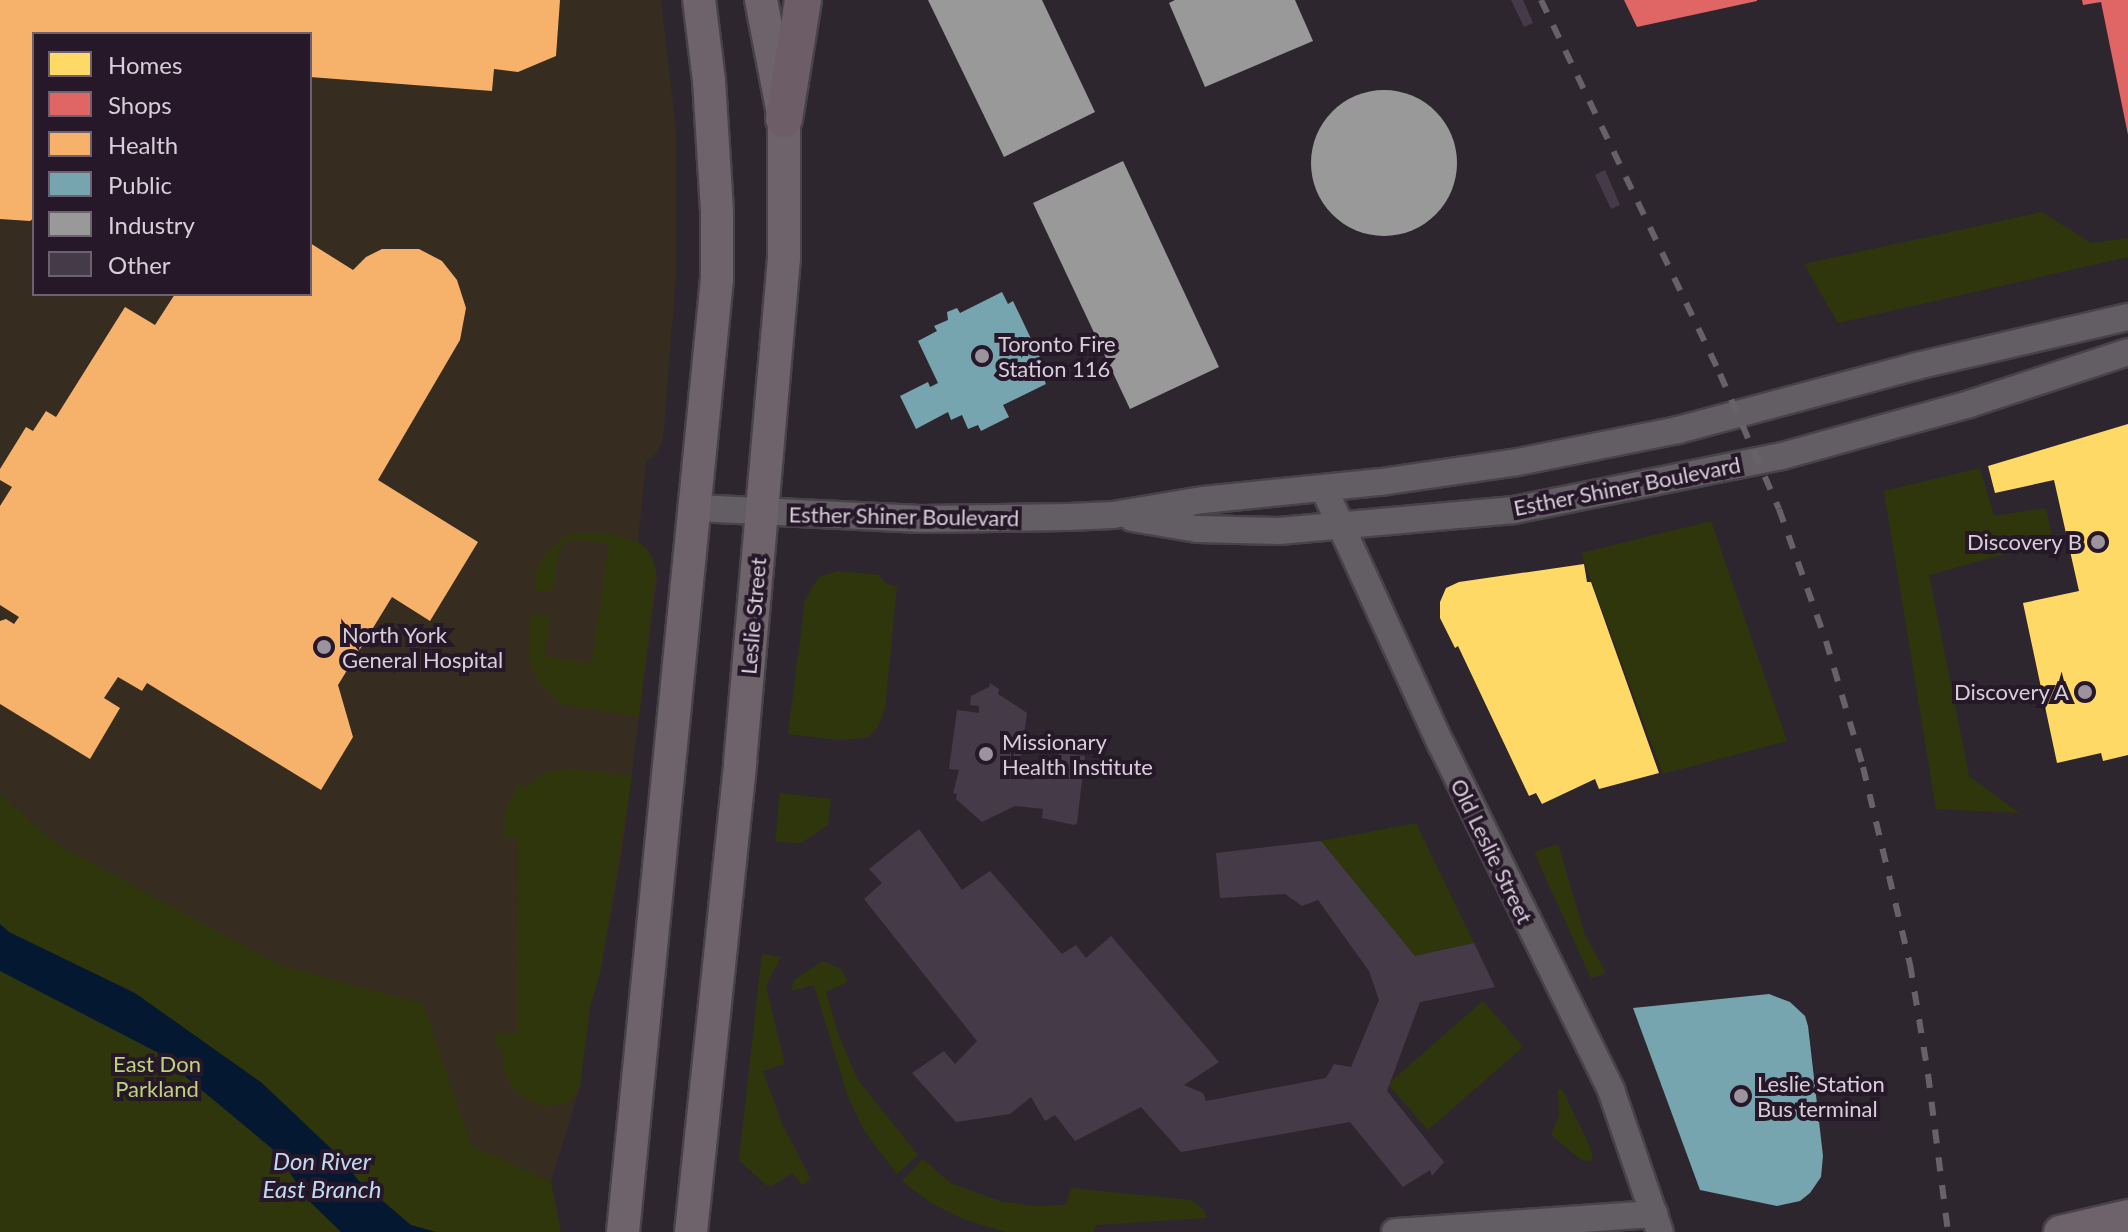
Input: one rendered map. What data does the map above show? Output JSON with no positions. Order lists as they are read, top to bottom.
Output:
{
  "streets": {
    "main road": ["Leslie Street"],
    "street": ["Esther Shiner Boulevard", "Old Leslie Street"]
  },
  "crossings": [
    ["Esther Shiner Boulevard", "Leslie Street"],
    ["Esther Shiner Boulevard", "Old Leslie Street"]
  ],
  "water": ["Don River East Branch"],
  "parks": ["East Don Parkland"],
  "places": [
    "Toronto Fire Station 116",
    "Discovery B",
    "North York General Hospital",
    "Discovery A",
    "Missionary Health Institute",
    "Leslie Station Bus terminal"
  ],
  "legend": [
    "Homes",
    "Shops",
    "Health",
    "Public",
    "Industry",
    "Other"
  ]
}
